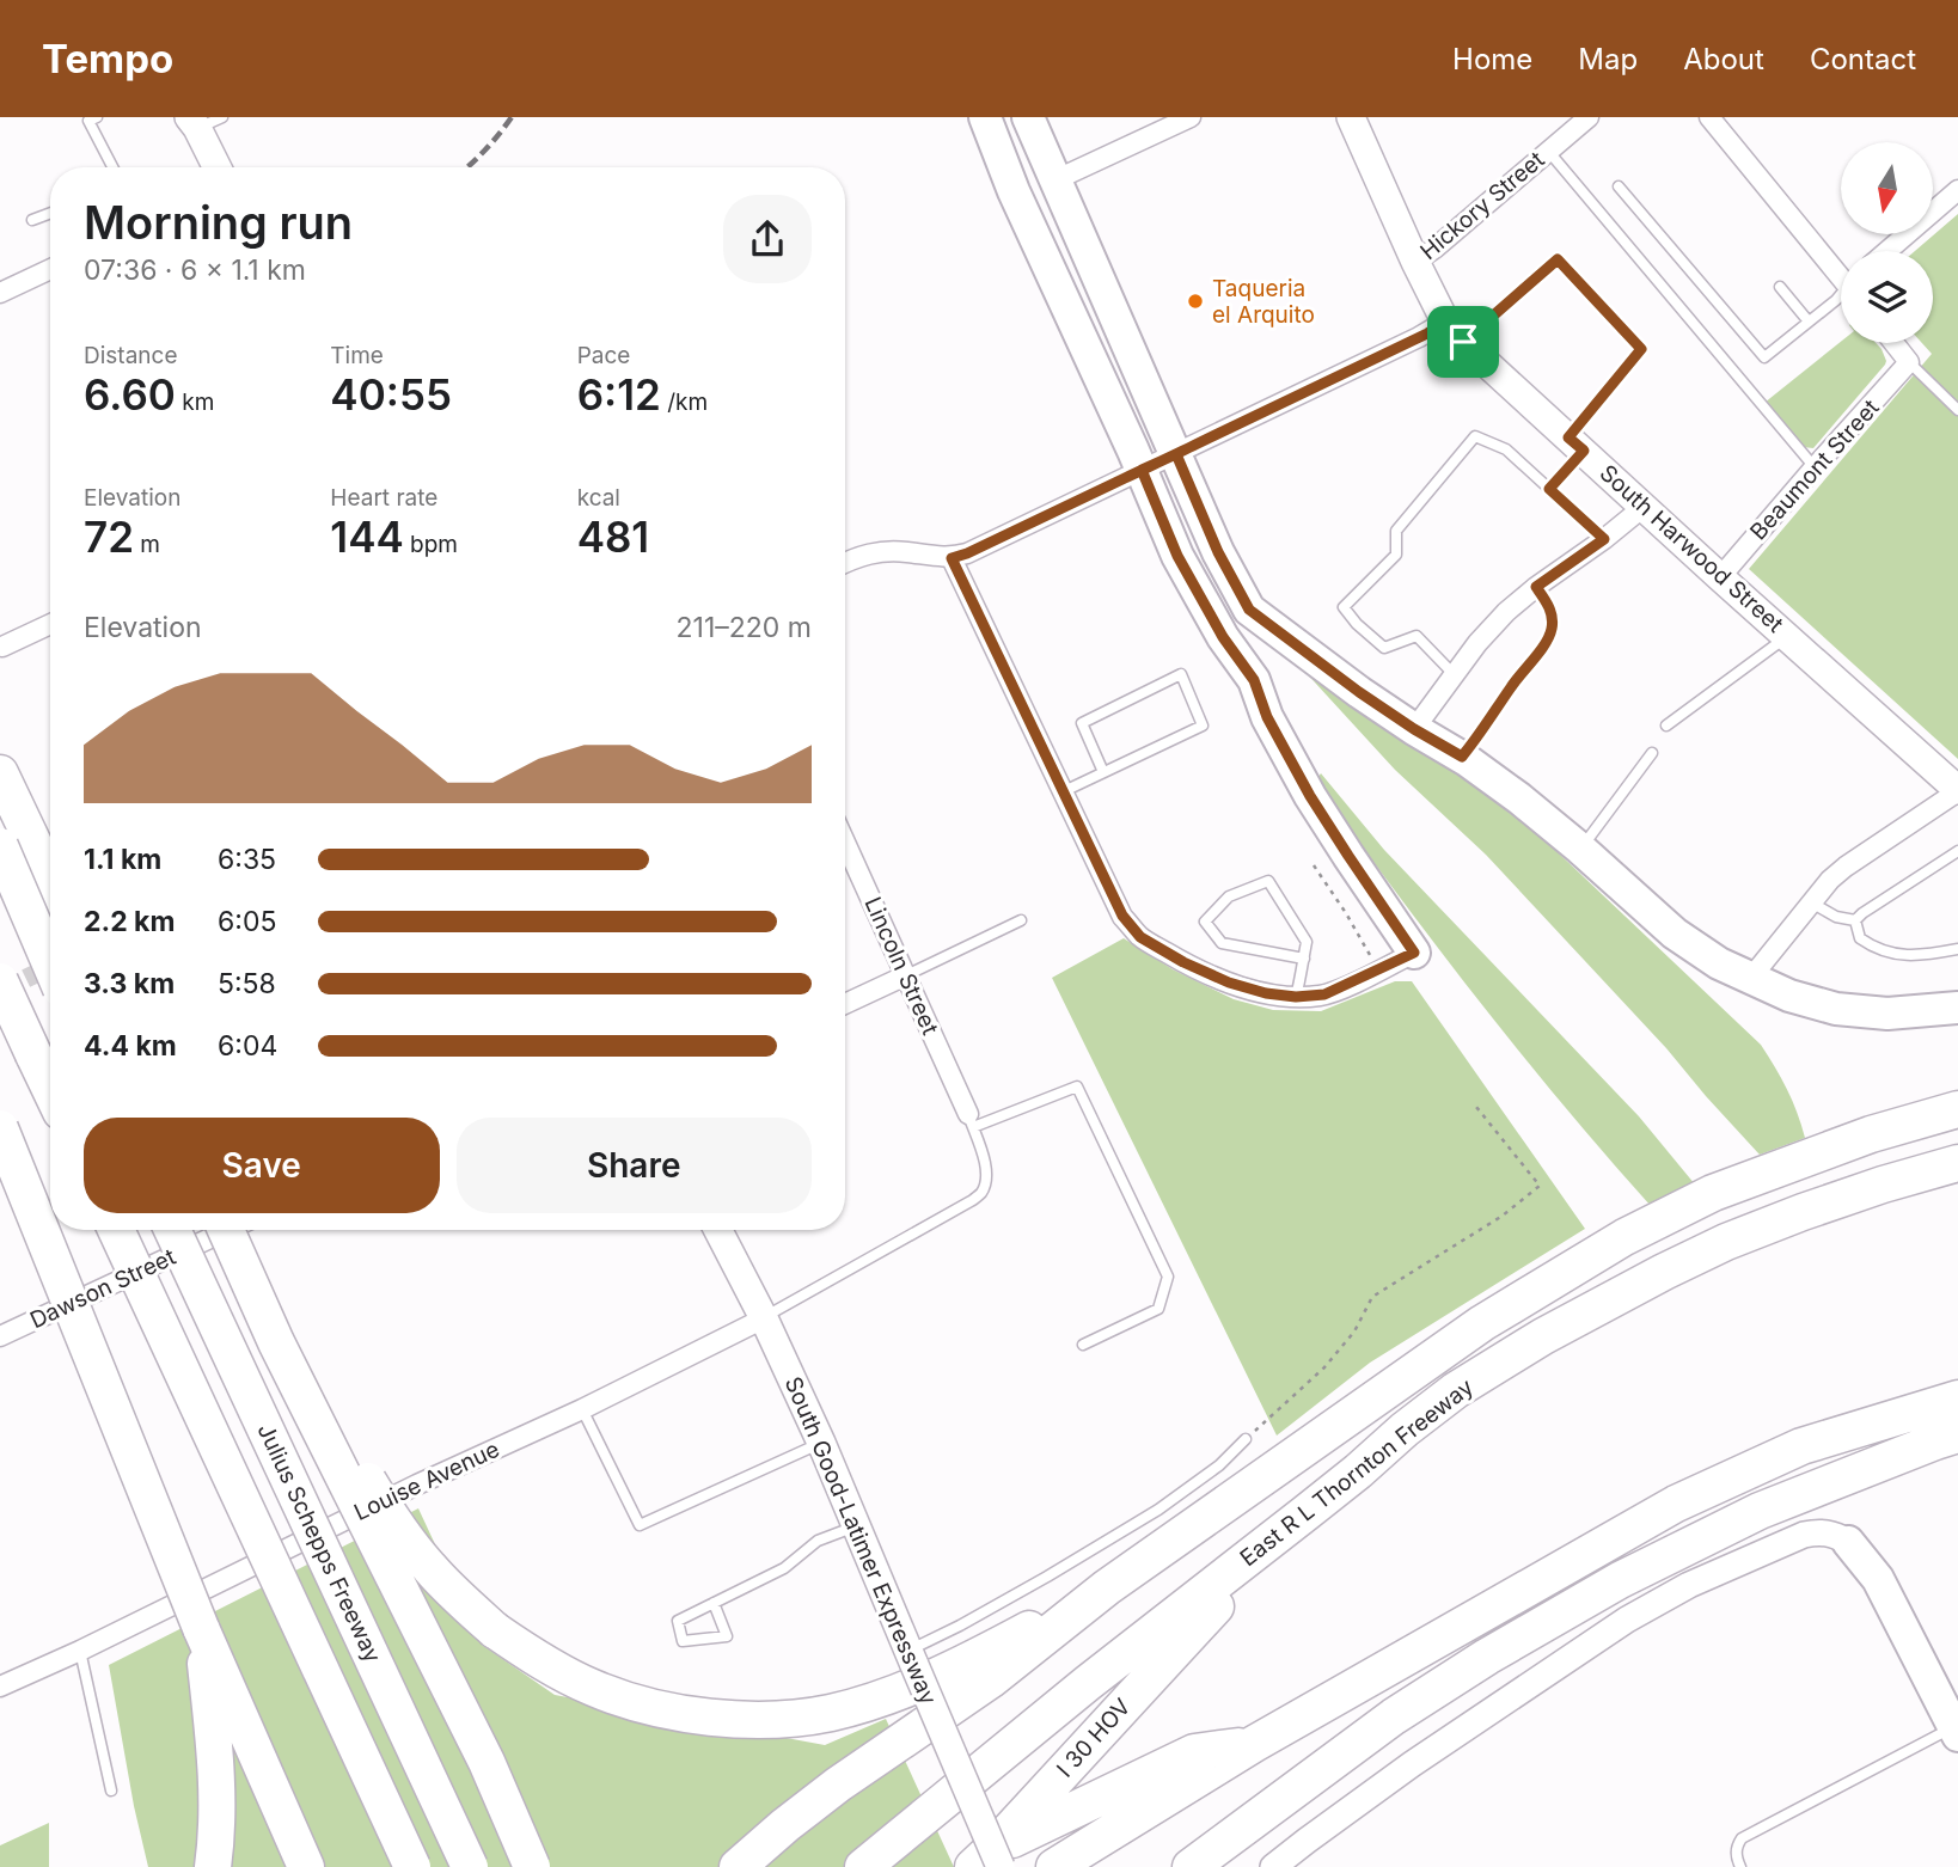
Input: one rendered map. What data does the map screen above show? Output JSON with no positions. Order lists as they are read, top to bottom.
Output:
{
  "streets": {
    "highway": ["East R L Thornton Freeway", "Julius Schepps Freeway", "I 30 HOV"],
    "main road": ["South Harwood Street", "South Good-Latimer Expressway"],
    "street": [
      "Hickory Street",
      "Beaumont Street",
      "Lincoln Street",
      "Dawson Street",
      "Louise Avenue"
    ]
  },
  "crossings": [
    ["Hickory Street", "South Harwood Street"],
    ["Beaumont Street", "South Harwood Street"],
    ["East R L Thornton Freeway", "I 30 HOV"],
    ["Louise Avenue", "South Good-Latimer Expressway"],
    ["South Good-Latimer Expressway", "I 30 HOV"]
  ],
  "places": ["Taqueria el Arquito"],
  "north": "bottom",
  "page": {
    "header": "Tempo",
    "nav": [
      "Home",
      "Map",
      "About",
      "Contact"
    ],
    "heading": ["Morning run", "07:36 · 6 × 1.1 km"],
    "stats": [
      ["Distance", "6.60 km"],
      ["Time", "40:55"],
      ["Pace", "6:12 /km"],
      ["Elevation", "72 m"],
      ["Heart rate", "144 bpm"],
      ["kcal", "481"]
    ],
    "chart": ["Elevation", "211–220 m"],
    "list": [
      {
        "name": "1.1 km",
        "note": "6:35"
      },
      {
        "name": "2.2 km",
        "note": "6:05"
      },
      {
        "name": "3.3 km",
        "note": "5:58"
      },
      {
        "name": "4.4 km",
        "note": "6:04"
      }
    ],
    "buttons": ["Save", "Share"]
  }
}
